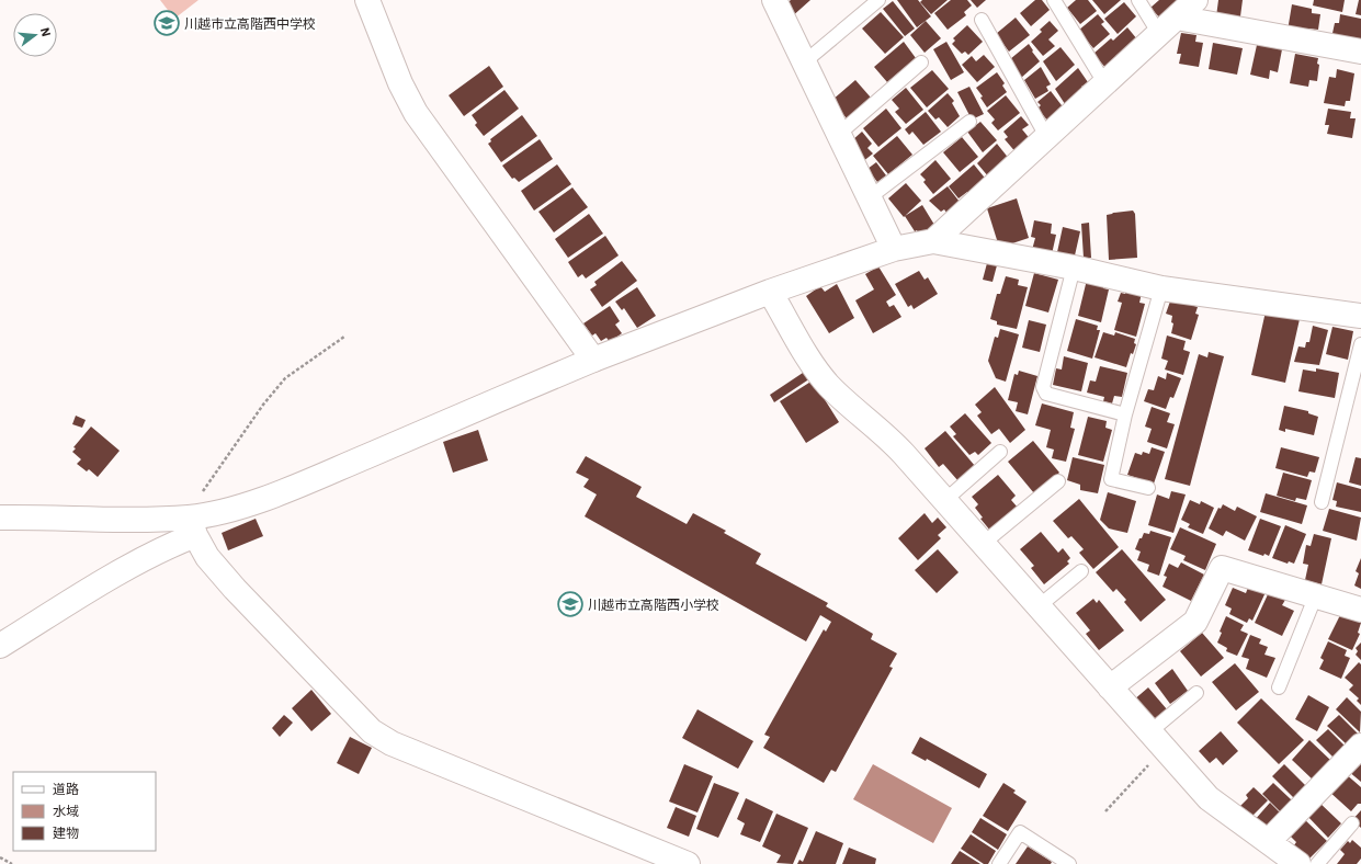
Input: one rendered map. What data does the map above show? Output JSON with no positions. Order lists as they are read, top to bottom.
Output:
{
  "places": {
    "school or university": ["川越市立高階西中学校", "川越市立高階西小学校"]
  },
  "legend": ["道路", "水域", "建物"],
  "north": "right"
}
